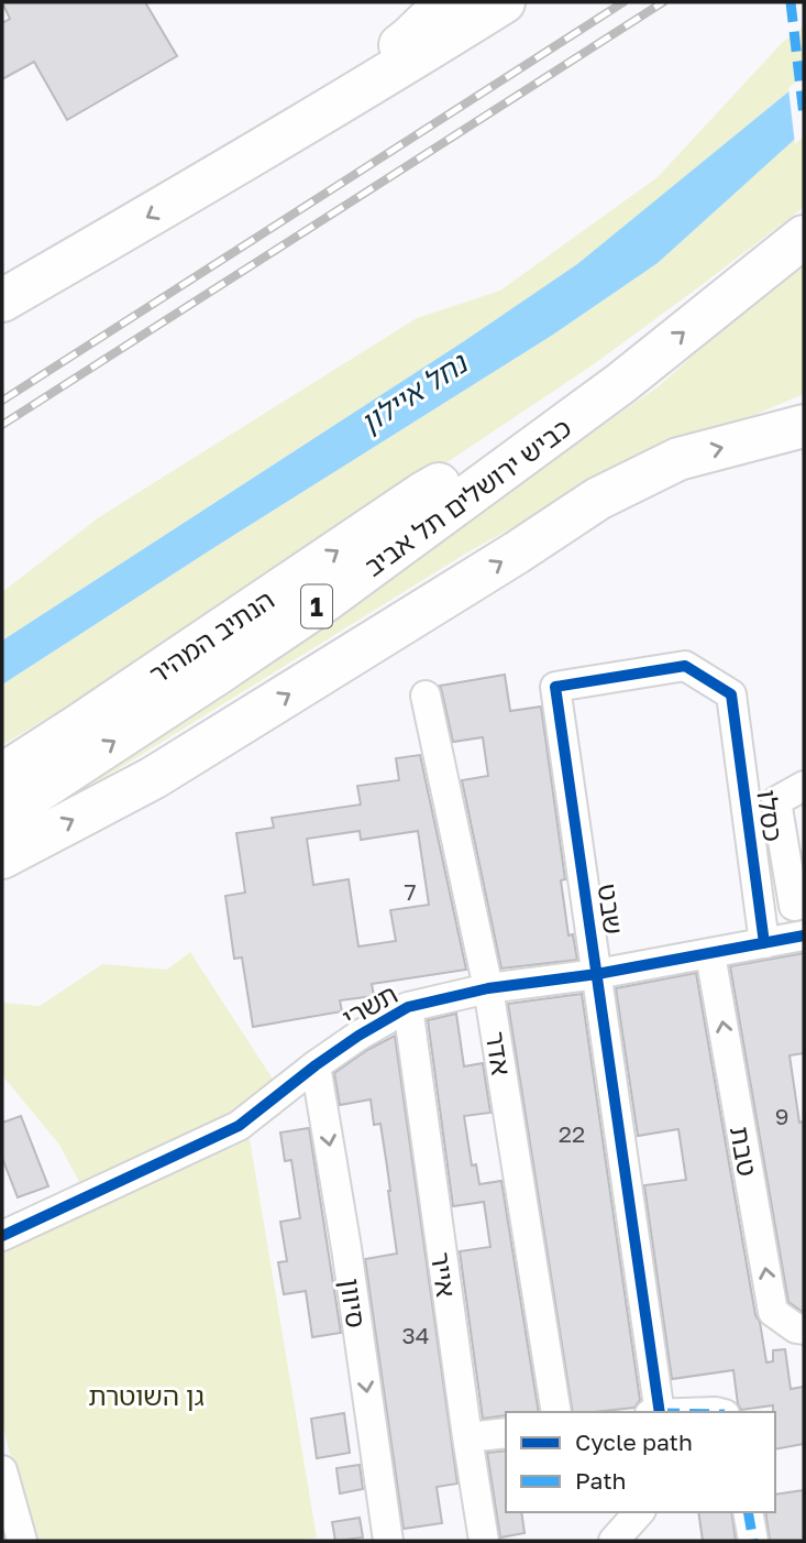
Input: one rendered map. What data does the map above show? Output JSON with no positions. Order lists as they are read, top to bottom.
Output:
{
  "streets": {
    "highway": ["כביש ירושלים תל אביב", "1", "הנתיב המהיר"],
    "street": [
      "כסלו",
      "שבט",
      "תשרי",
      "אדר",
      "טבת",
      "אייר",
      "סיוון"
    ]
  },
  "crossings": [
    ["כביש ירושלים תל אביב", "הנתיב המהיר"],
    ["כסלו", "שבט"],
    ["כסלו", "תשרי"],
    ["שבט", "תשרי"],
    ["תשרי", "אדר"],
    ["תשרי", "טבת"],
    ["תשרי", "אייר"],
    ["תשרי", "סיוון"]
  ],
  "one_way": ["טבת", "סיוון"],
  "water": ["נחל איילון"],
  "parks": ["גן השוטרת"],
  "house_numbers": [
    "7",
    "9",
    "22",
    "34"
  ],
  "legend": ["Cycle path", "Path"]
}
